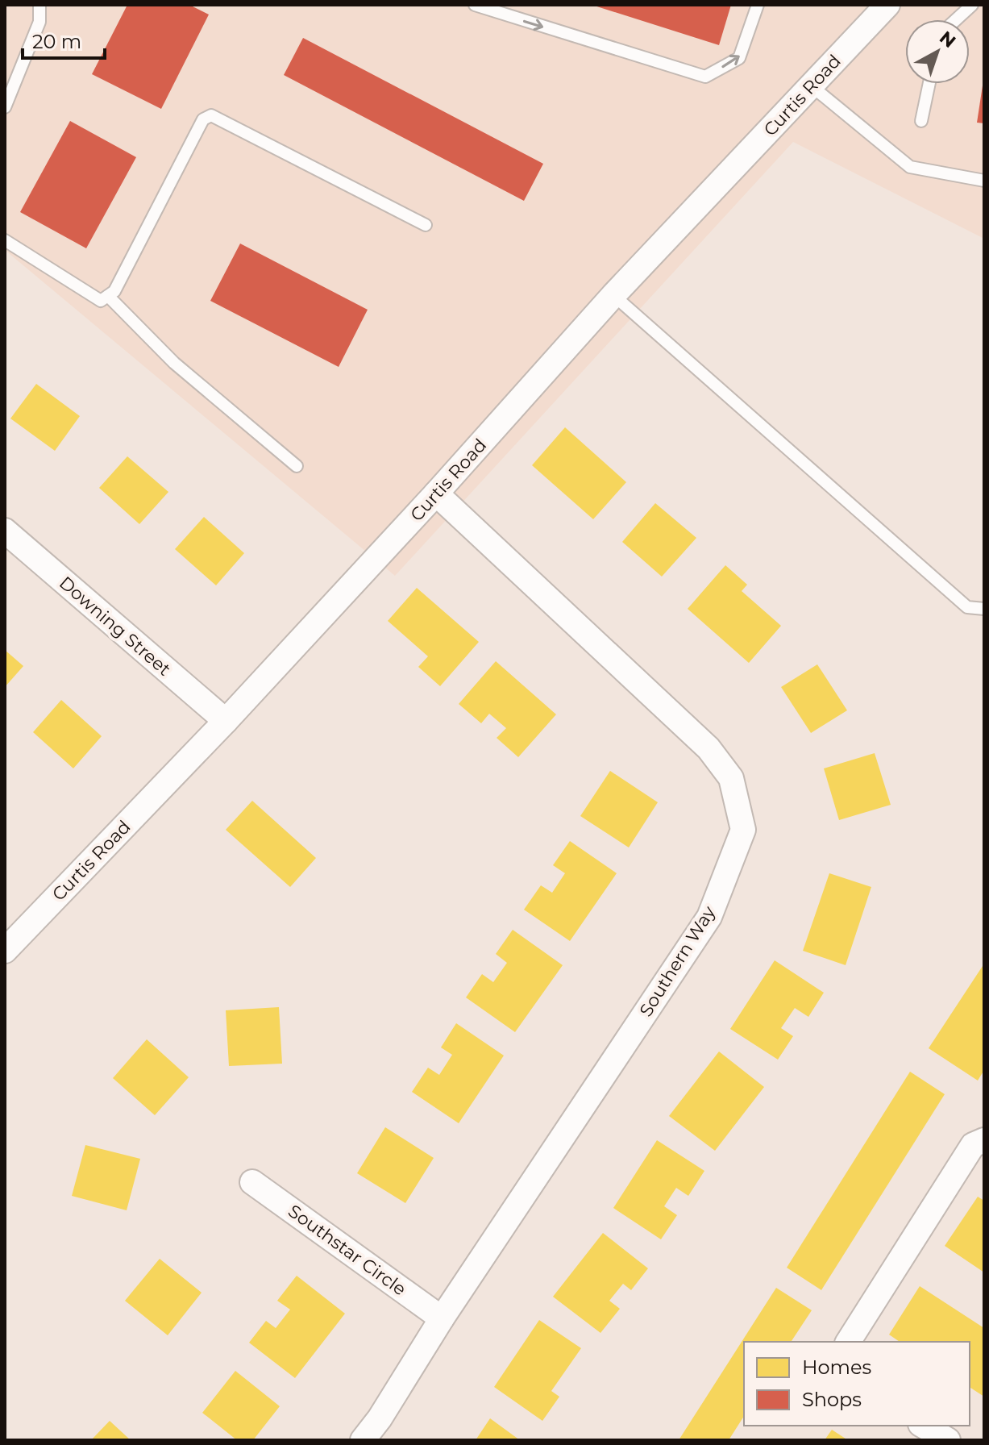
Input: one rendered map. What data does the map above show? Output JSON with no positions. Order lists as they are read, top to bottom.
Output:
{
  "streets": {
    "street": [
      "Curtis Road",
      "Downing Street",
      "Southern Way",
      "Southstar Circle"
    ]
  },
  "crossings": [
    ["Curtis Road", "Downing Street"],
    ["Curtis Road", "Southern Way"],
    ["Southern Way", "Southstar Circle"]
  ],
  "legend": ["Homes", "Shops"],
  "scale_bar": "20 m",
  "north": "top right"
}
